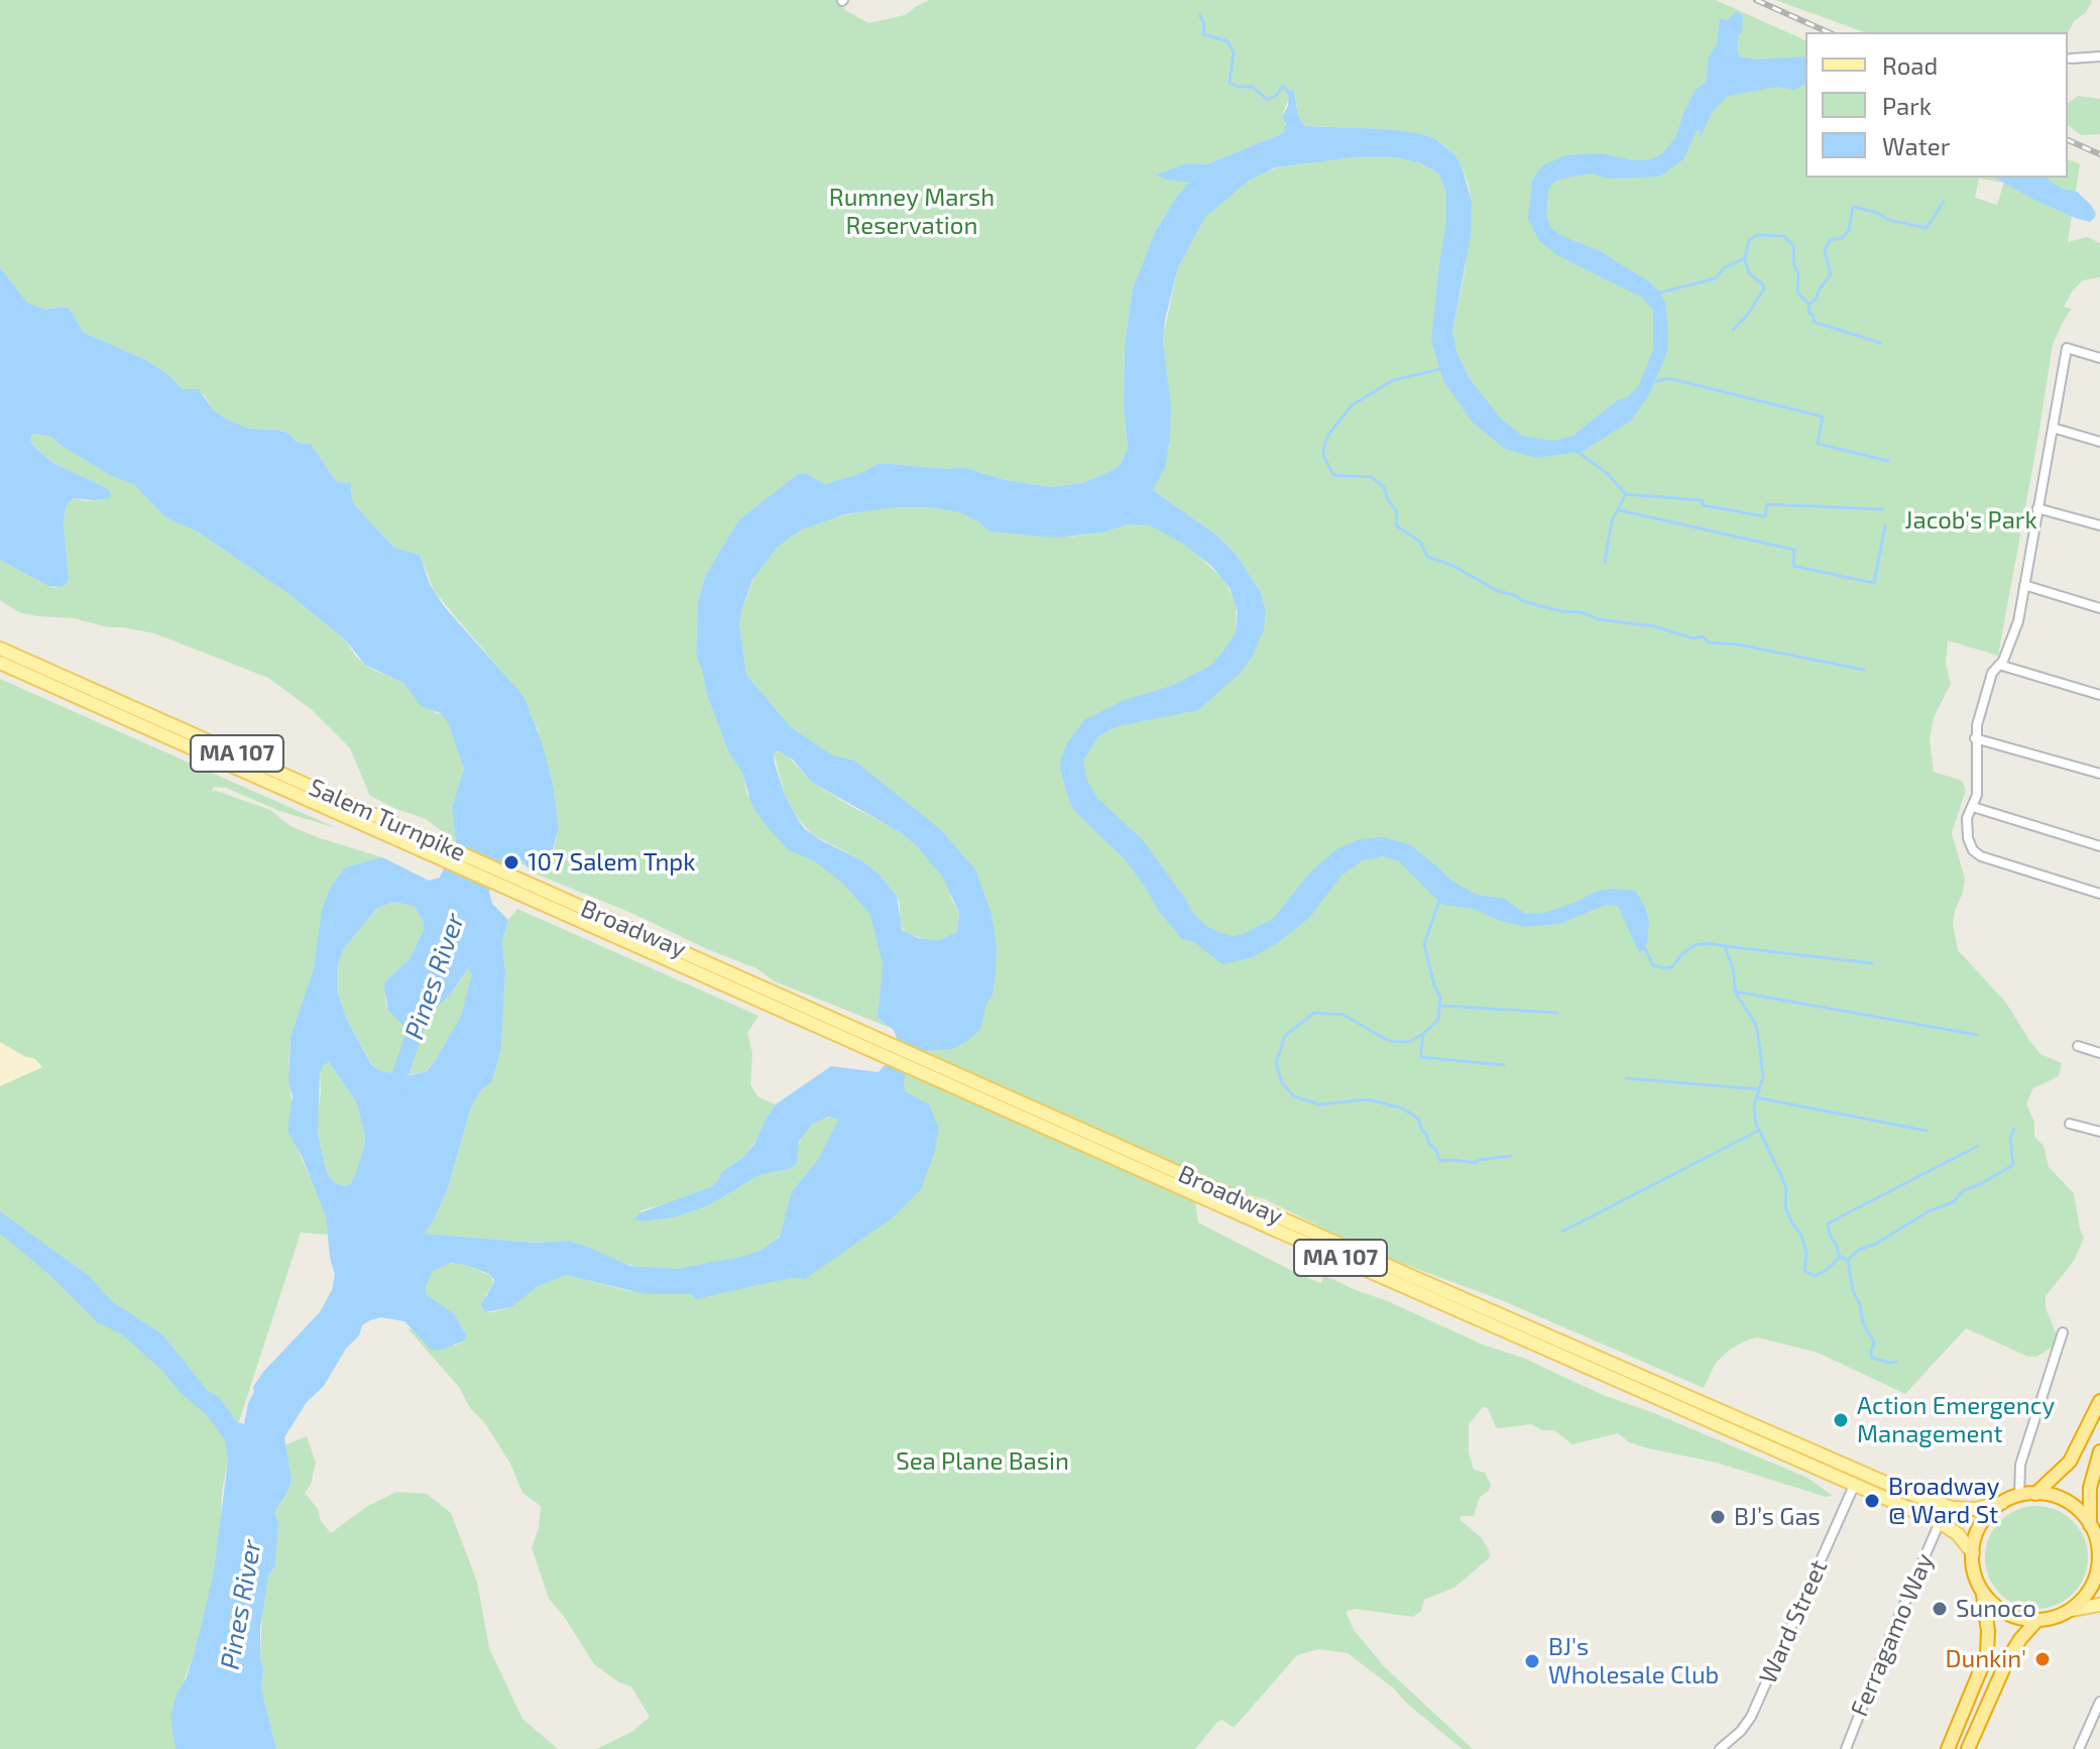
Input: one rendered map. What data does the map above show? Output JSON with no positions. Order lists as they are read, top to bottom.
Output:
{
  "streets": {
    "main road": ["MA 107", "Salem Turnpike", "Broadway"],
    "street": ["Ward Street", "Ferragamo Way"]
  },
  "crossings": [
    ["Salem Turnpike", "Broadway"],
    ["Broadway", "Ward Street"],
    ["Broadway", "Ferragamo Way"]
  ],
  "water": ["Pines River"],
  "parks": ["Rumney Marsh Reservation", "Jacob's Park", "Sea Plane Basin"],
  "places": [
    "107 Salem Tnpk",
    "Action Emergency Management",
    "Broadway @ Ward St",
    "BJ’s Gas",
    "Sunoco",
    "Dunkin'",
    "BJ's Wholesale Club"
  ],
  "legend": ["Road", "Park", "Water"]
}
